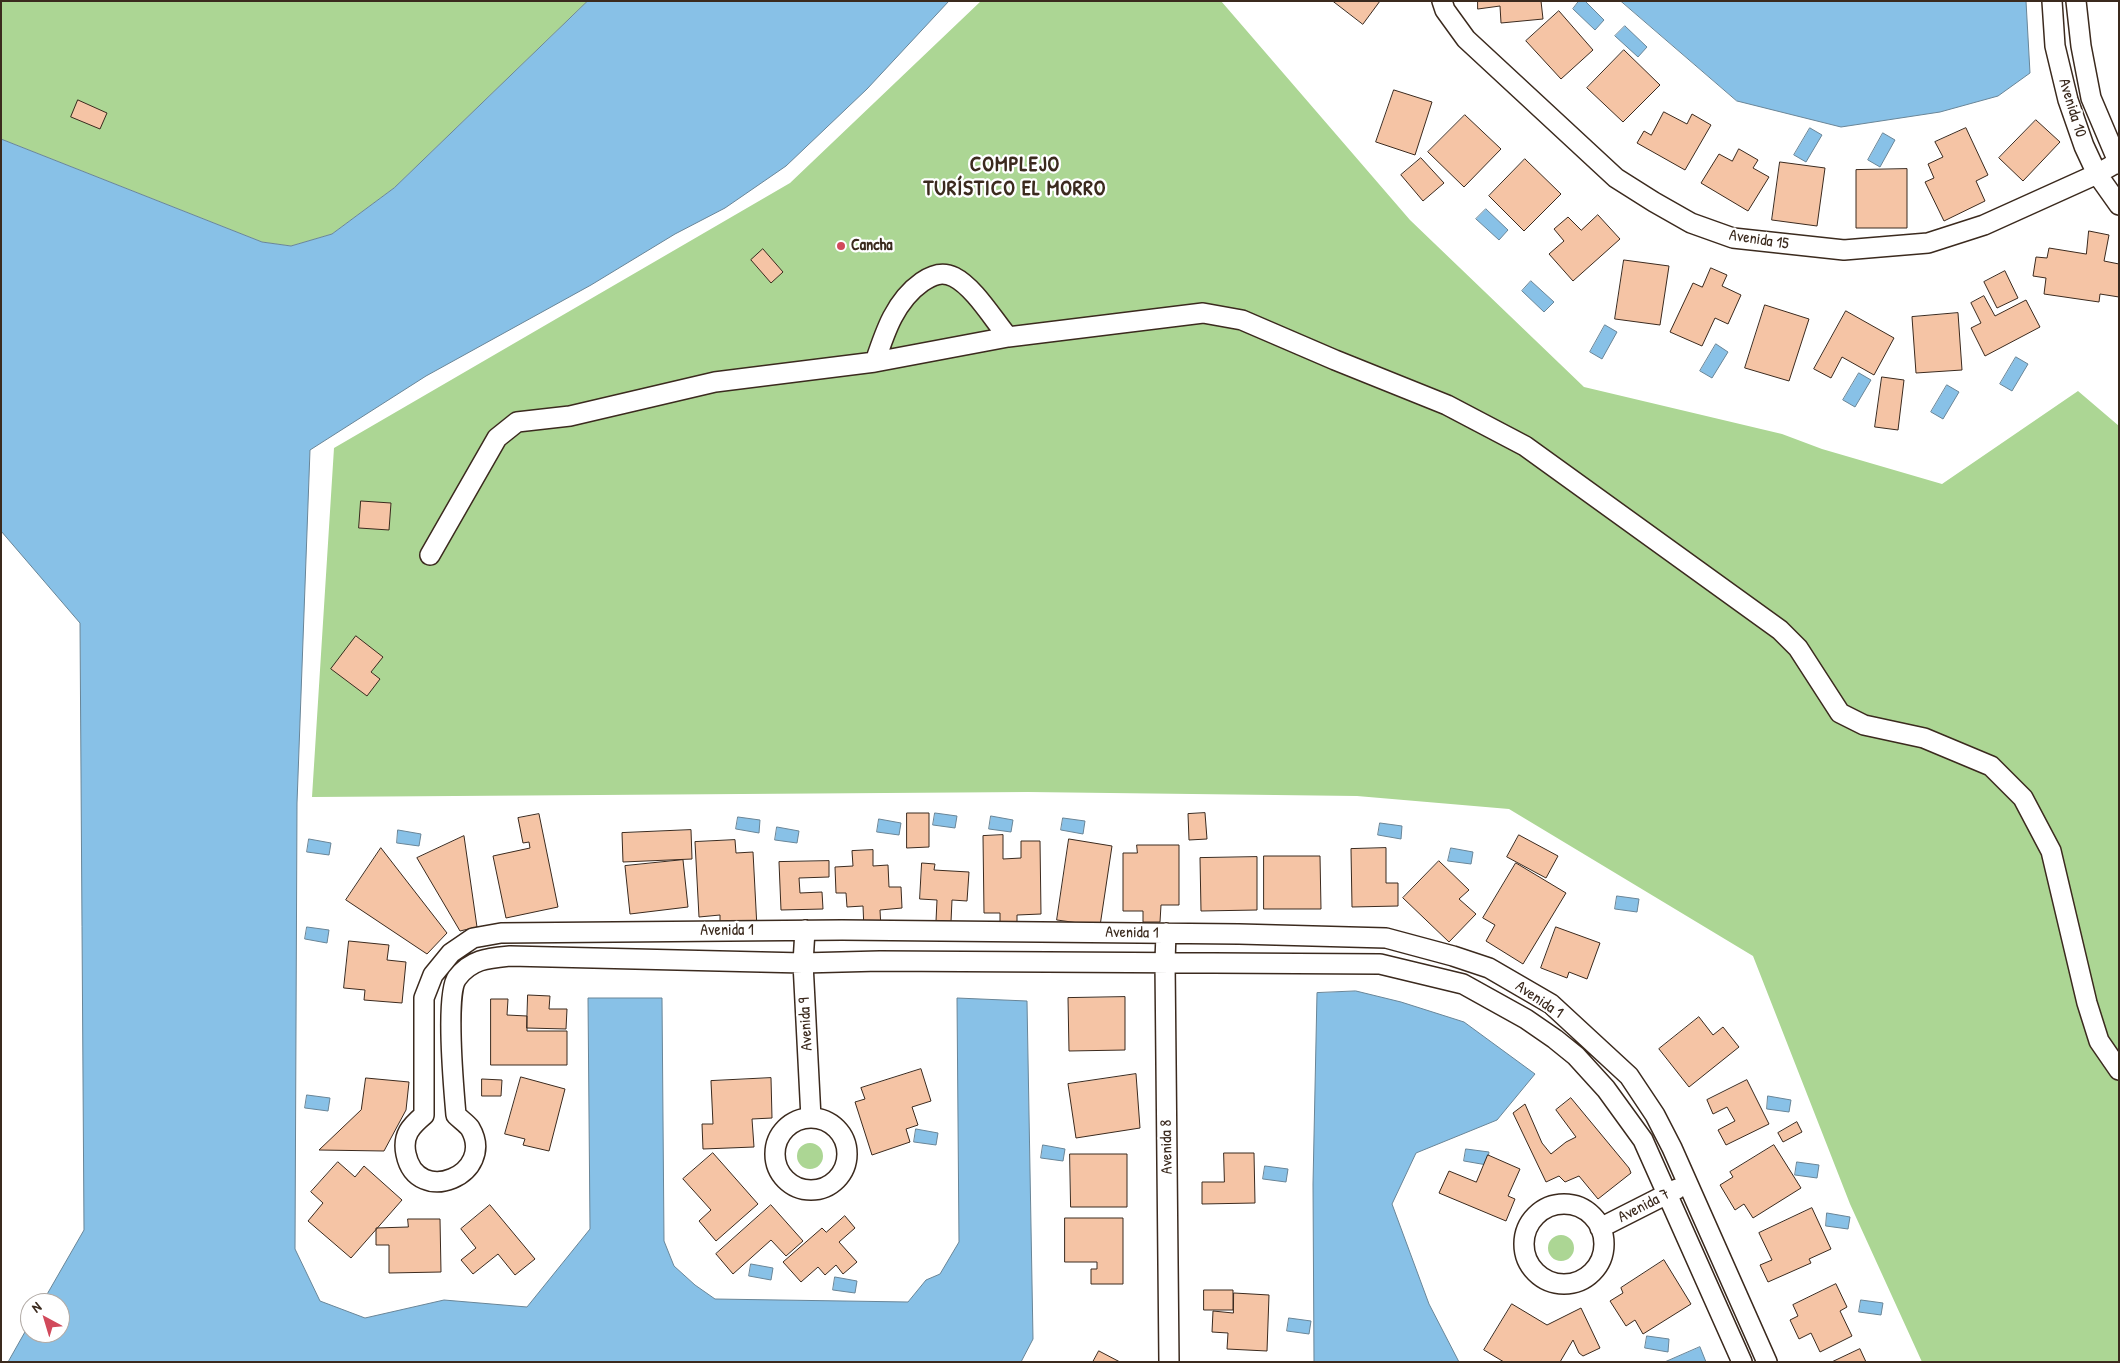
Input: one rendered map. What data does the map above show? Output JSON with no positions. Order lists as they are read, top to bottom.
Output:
{
  "streets": {
    "street": [
      "Avenida 10",
      "Avenida 15",
      "Avenida 1",
      "Avenida 9",
      "Avenida 8",
      "Avenida 7"
    ]
  },
  "crossings": [
    ["Avenida 10", "Avenida 15"],
    ["Avenida 1", "Avenida 9"],
    ["Avenida 1", "Avenida 8"],
    ["Avenida 1", "Avenida 7"]
  ],
  "districts": ["COMPLEJO TURÍSTICO EL MORRO"],
  "places": ["Cancha"],
  "north": "top left"
}
